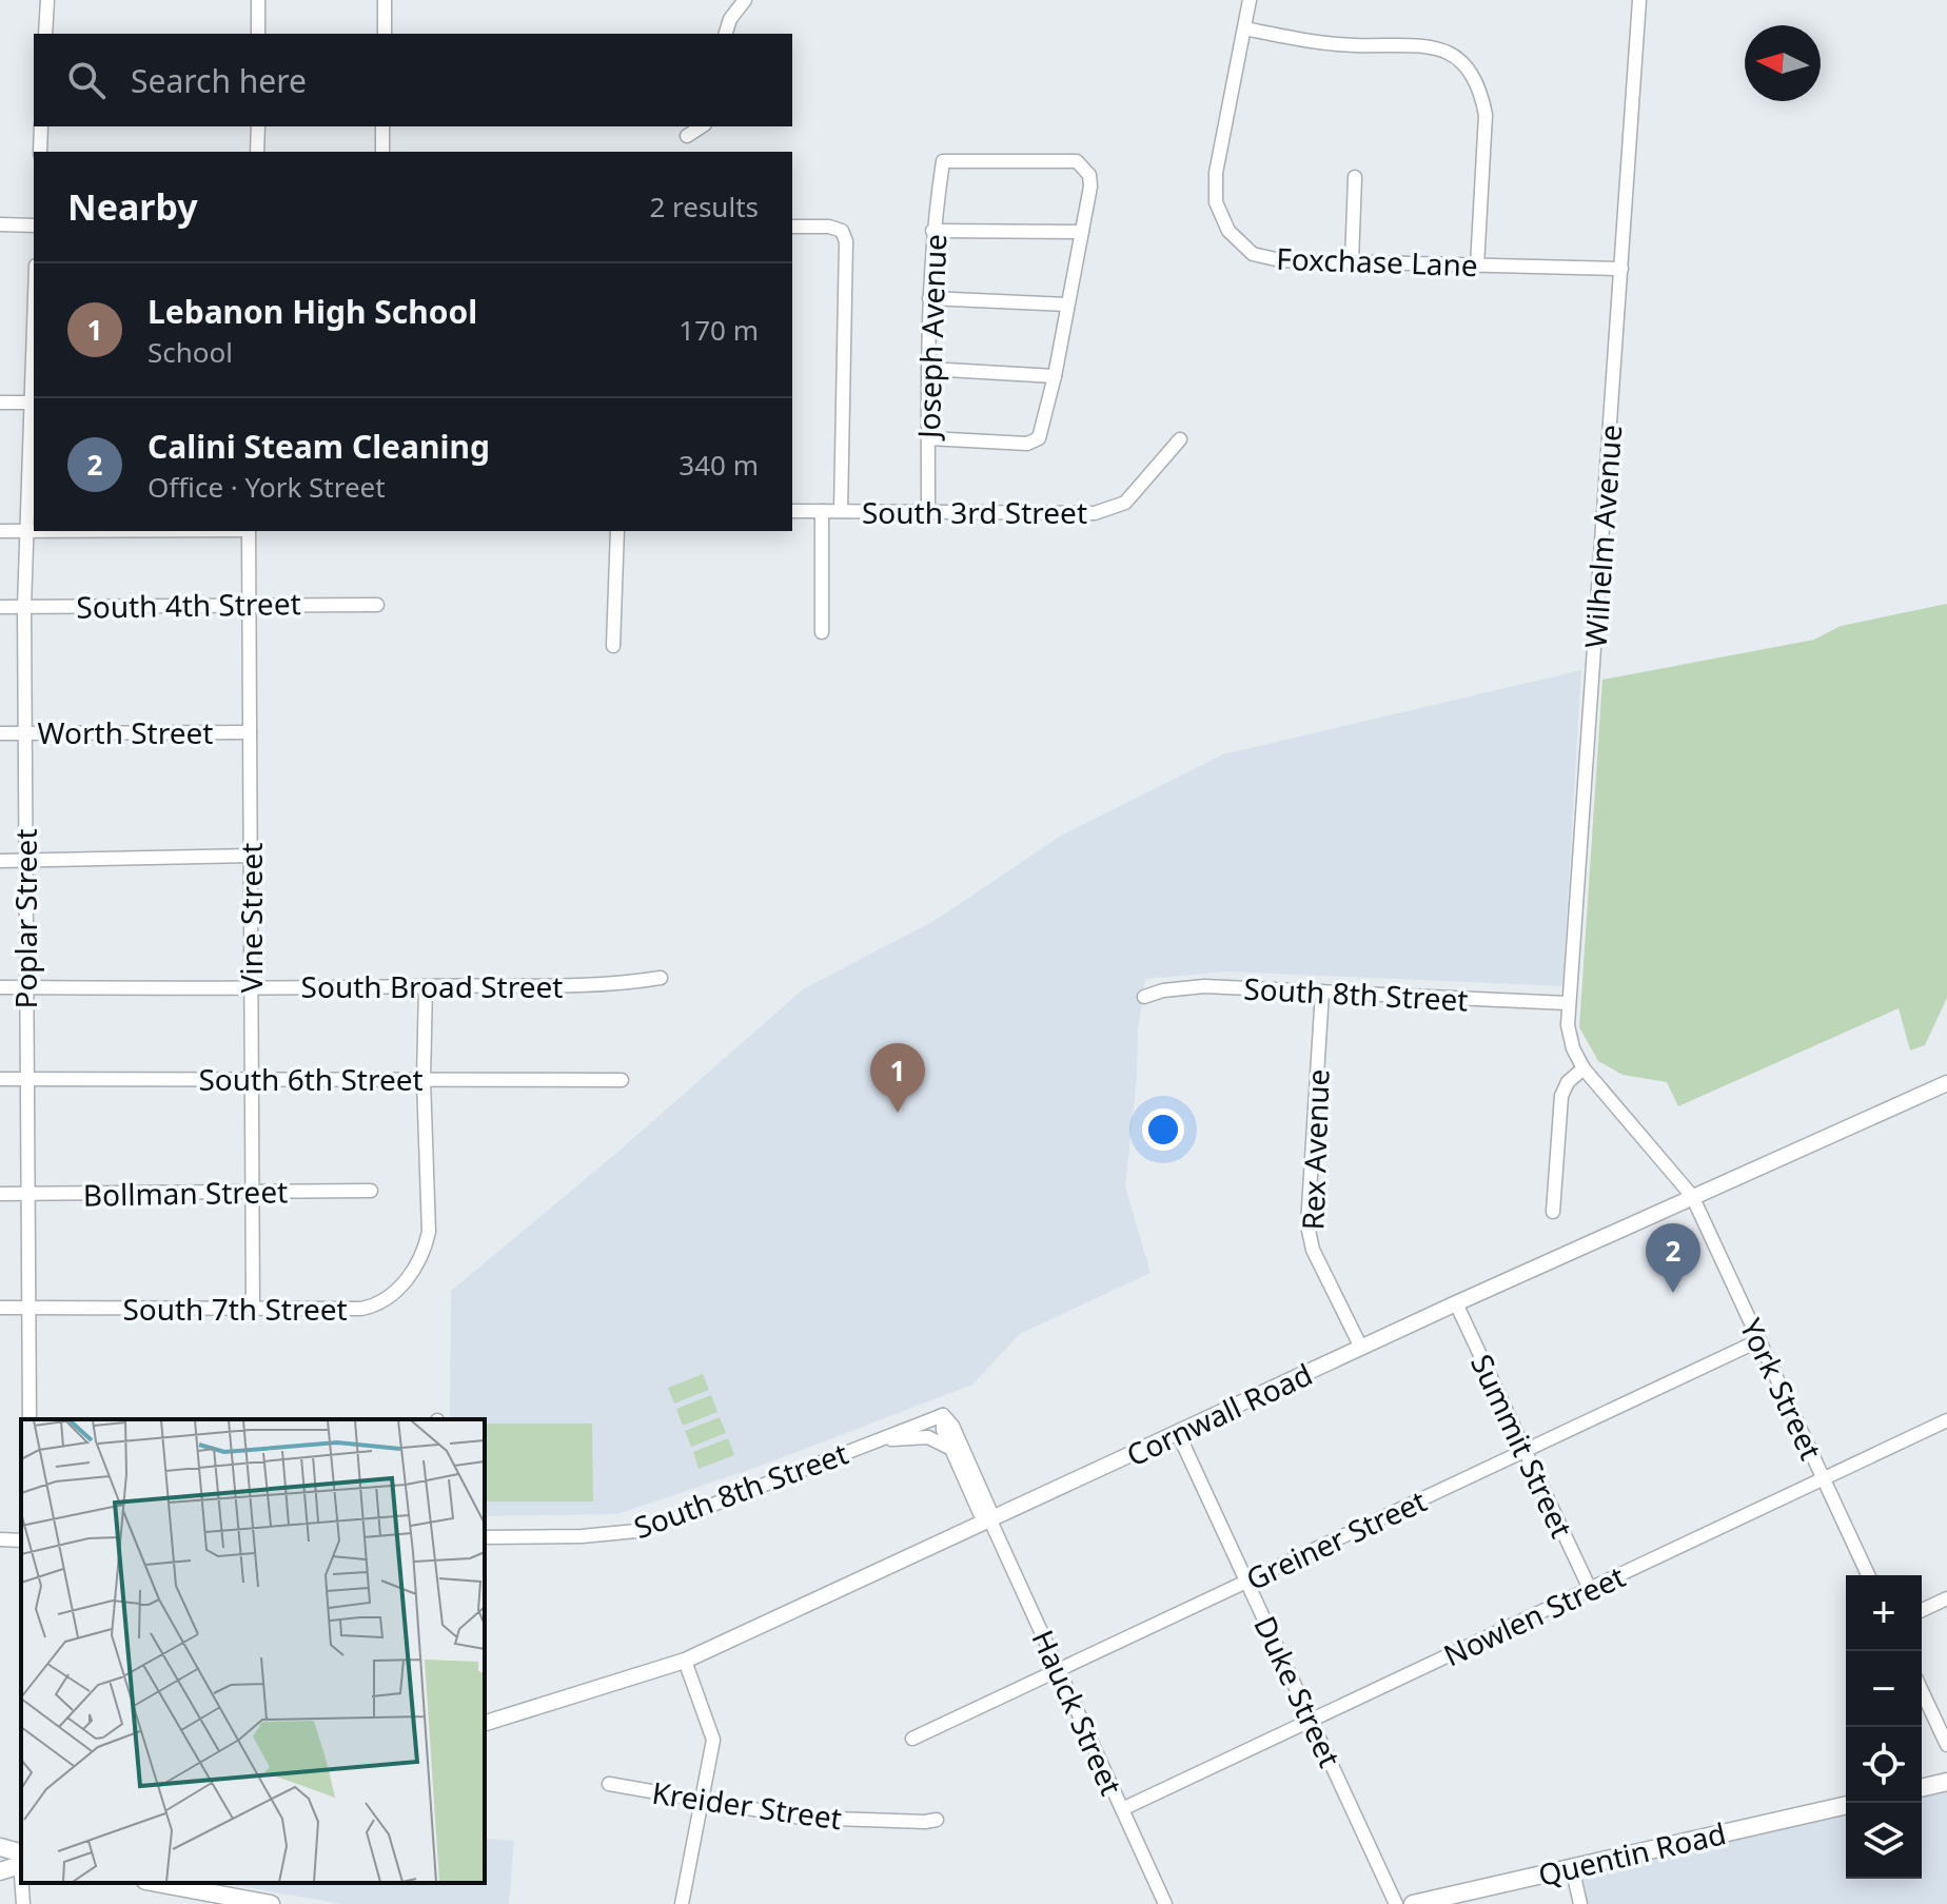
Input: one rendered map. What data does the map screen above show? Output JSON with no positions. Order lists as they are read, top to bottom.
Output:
{
  "streets": {
    "highway": ["Quentin Road"],
    "main road": ["Cornwall Road"],
    "street": [
      "Foxchase Lane",
      "Joseph Avenue",
      "South 3rd Street",
      "Wilhelm Avenue",
      "South 4th Street",
      "Worth Street",
      "Vine Street",
      "Poplar Street",
      "South Broad Street",
      "South 8th Street",
      "South 6th Street",
      "Rex Avenue",
      "Bollman Street",
      "South 7th Street",
      "York Street",
      "Summit Street",
      "Greiner Street",
      "Nowlen Street",
      "Duke Street",
      "Hauck Street",
      "Kreider Street"
    ]
  },
  "crossings": [
    ["Foxchase Lane", "Wilhelm Avenue"],
    ["Joseph Avenue", "South 3rd Street"],
    ["Wilhelm Avenue", "South 8th Street"],
    ["Wilhelm Avenue", "York Street"],
    ["Wilhelm Avenue", "Cornwall Road"],
    ["South 4th Street", "Vine Street"],
    ["South 4th Street", "Poplar Street"],
    ["Worth Street", "Vine Street"],
    ["Worth Street", "Poplar Street"],
    ["Vine Street", "South Broad Street"],
    ["Vine Street", "South 6th Street"],
    ["Vine Street", "Bollman Street"],
    ["Vine Street", "South 7th Street"],
    ["Poplar Street", "South Broad Street"],
    ["Poplar Street", "South 6th Street"],
    ["Poplar Street", "Bollman Street"],
    ["Poplar Street", "South 7th Street"],
    ["South 8th Street", "Rex Avenue"],
    ["South 8th Street", "Hauck Street"],
    ["South 6th Street", "South 7th Street"],
    ["Rex Avenue", "Cornwall Road"],
    ["York Street", "Cornwall Road"],
    ["York Street", "Greiner Street"],
    ["York Street", "Nowlen Street"],
    ["Cornwall Road", "Summit Street"],
    ["Cornwall Road", "Duke Street"],
    ["Cornwall Road", "Hauck Street"],
    ["Summit Street", "Greiner Street"],
    ["Summit Street", "Nowlen Street"],
    ["Greiner Street", "Duke Street"],
    ["Greiner Street", "Hauck Street"],
    ["Nowlen Street", "Duke Street"],
    ["Nowlen Street", "Hauck Street"]
  ],
  "north": "left",
  "page": {
    "search": "Search here",
    "heading": ["Nearby", "2 results"],
    "list": [
      {
        "mark": "1",
        "name": "Lebanon High School",
        "note": "School",
        "value": "170 m"
      },
      {
        "mark": "2",
        "name": "Calini Steam Cleaning",
        "note": "Office · York Street",
        "value": "340 m"
      }
    ],
    "pins": ["1", "2"],
    "map_buttons": ["+", "−"]
  }
}
